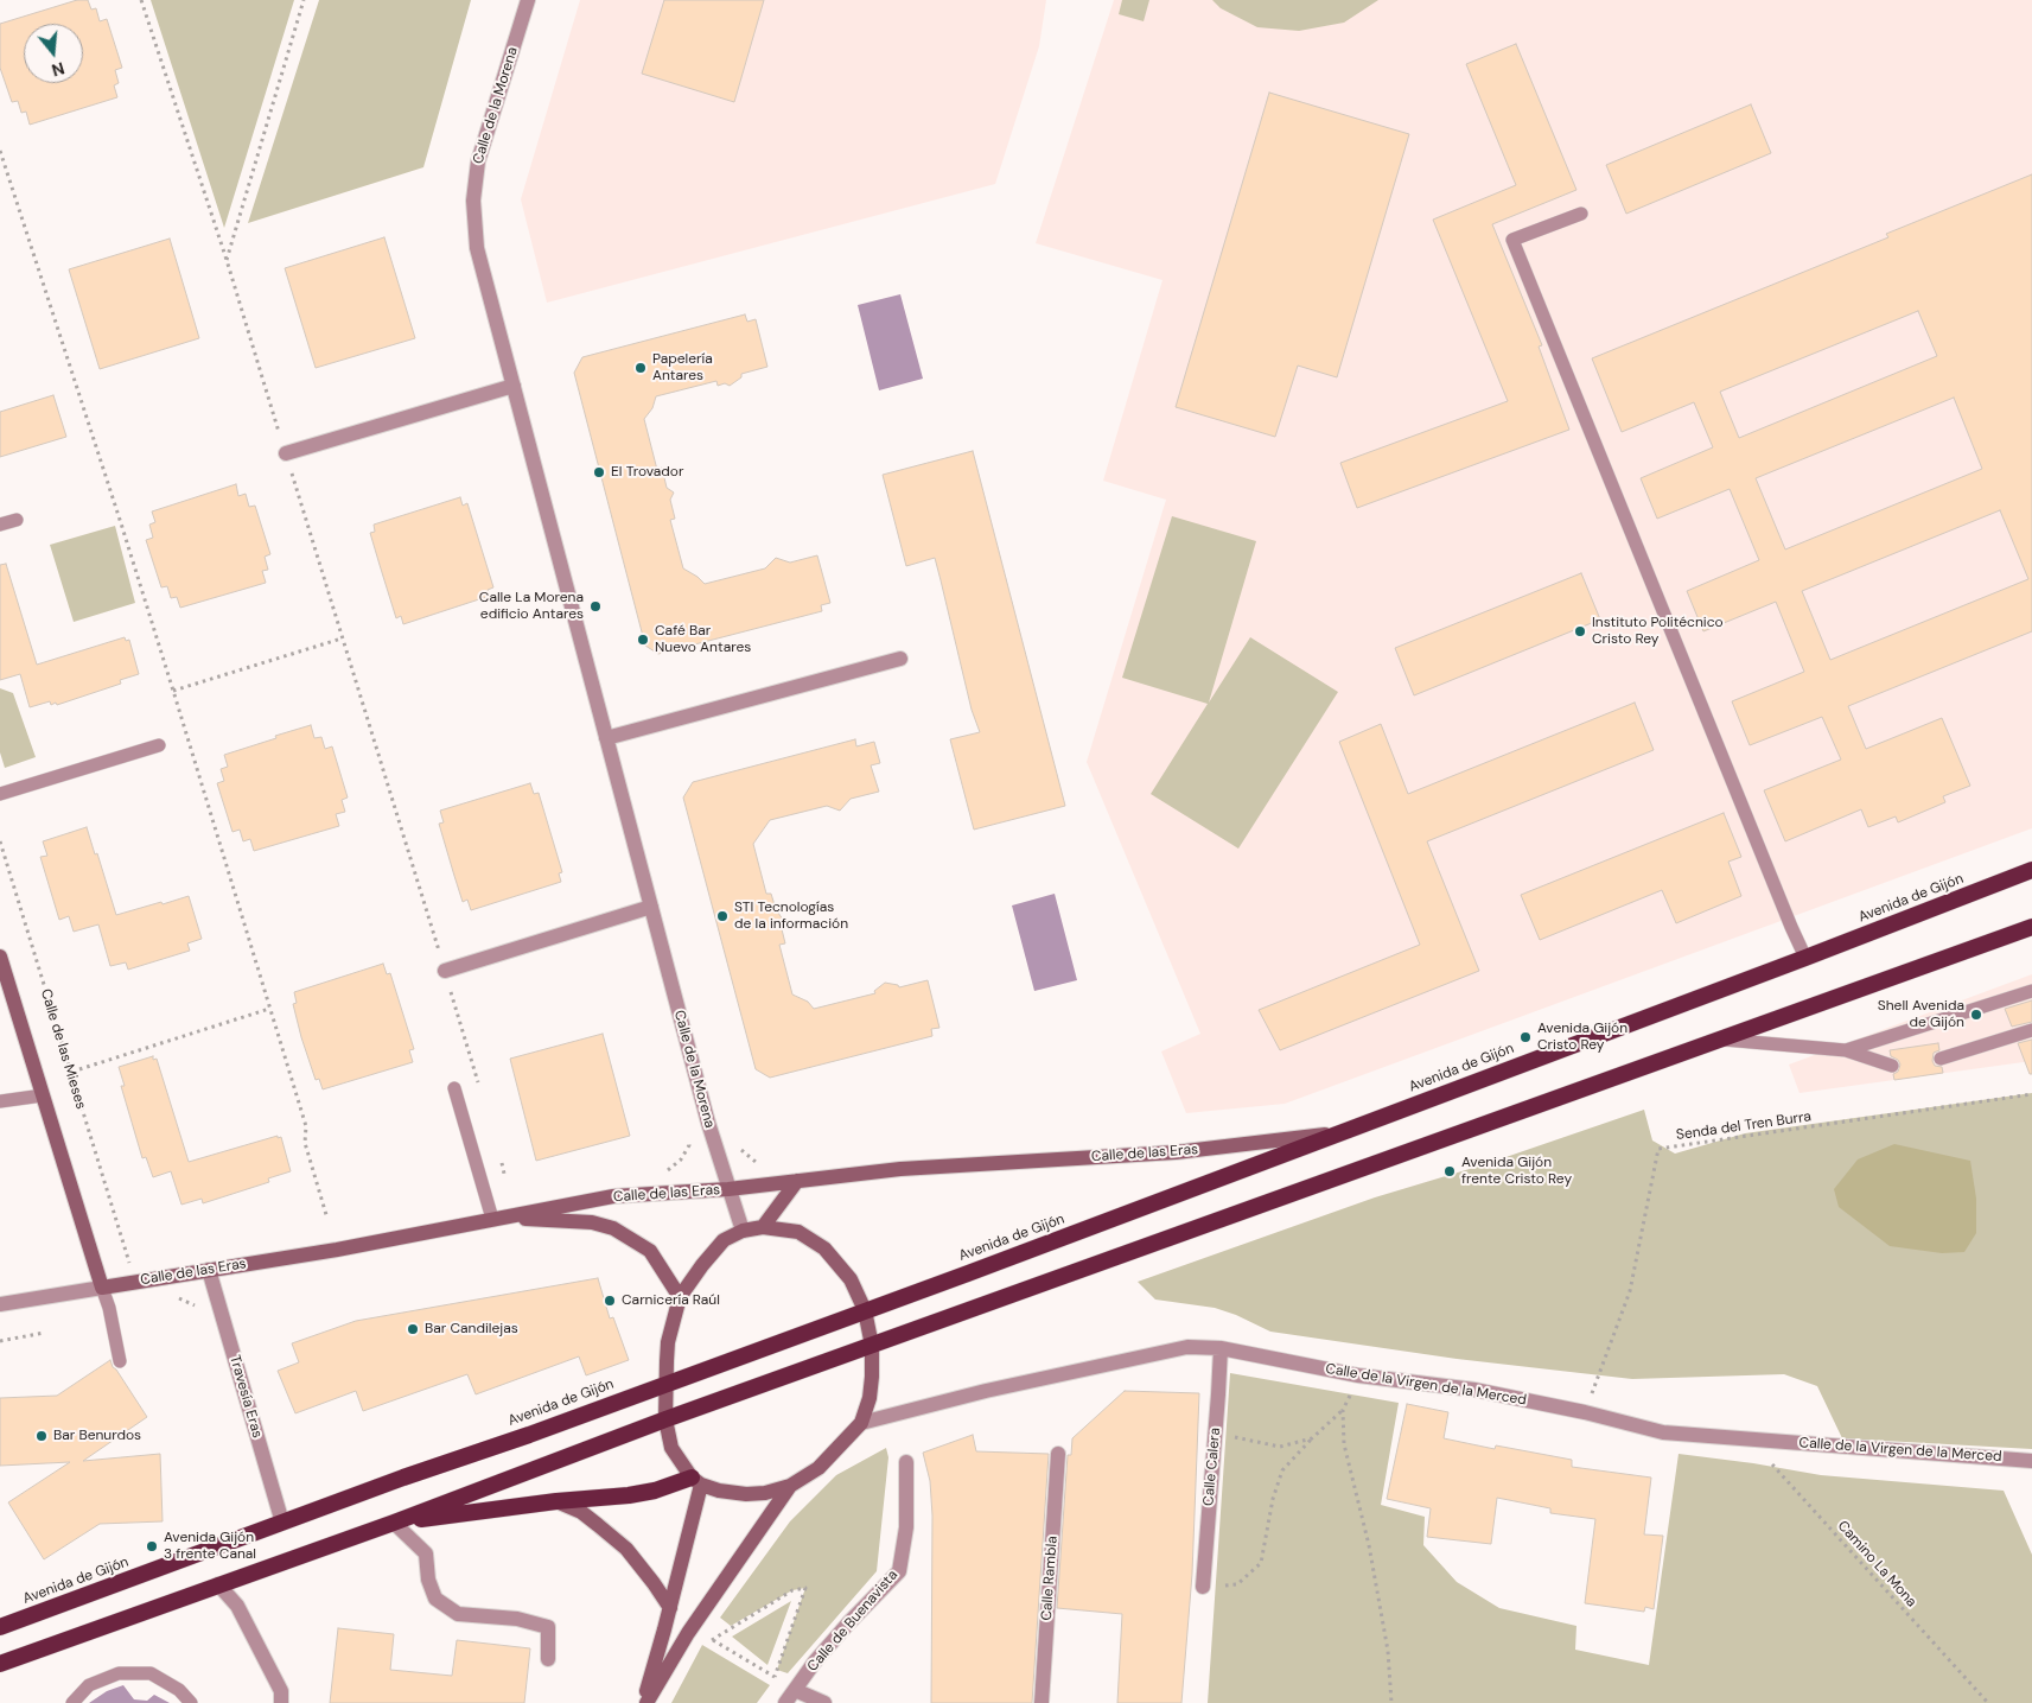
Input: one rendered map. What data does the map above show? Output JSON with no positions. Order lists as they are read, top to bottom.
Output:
{
  "streets": {
    "highway": ["Avenida de Gijón"],
    "main road": ["Calle de las Eras"],
    "street": [
      "Calle de la Morena",
      "Calle de la Virgen de la Merced",
      "Travesía Eras",
      "Calle Calera",
      "Calle Rambla",
      "Calle de Buenavista"
    ],
    "path": ["Calle de las Mieses", "Senda del Tren Burra", "Camino La Mona"]
  },
  "crossings": [
    ["Calle de la Morena", "Calle de las Eras"],
    ["Avenida de Gijón", "Calle de las Eras"],
    ["Avenida de Gijón", "Travesía Eras"],
    ["Senda del Tren Burra", "Calle de la Virgen de la Merced"],
    ["Calle de las Eras", "Travesía Eras"],
    ["Calle de la Virgen de la Merced", "Calle Calera"],
    ["Calle de la Virgen de la Merced", "Camino La Mona"]
  ],
  "places": [
    "Papelería Antares",
    "El Trovador",
    "Calle La Morena edificio Antares",
    "Instituto Politécnico Cristo Rey",
    "Café Bar Nuevo Antares",
    "STI Tecnologías de la información",
    "Shell Avenida de Gijón",
    "Avenida Gijón Cristo Rey",
    "Avenida Gijón frente Cristo Rey",
    "Carnicería Raúl",
    "Bar Candilejas",
    "Bar Benurdos",
    "Avenida Gijón 3 frente Canal"
  ],
  "north": "bottom"
}
